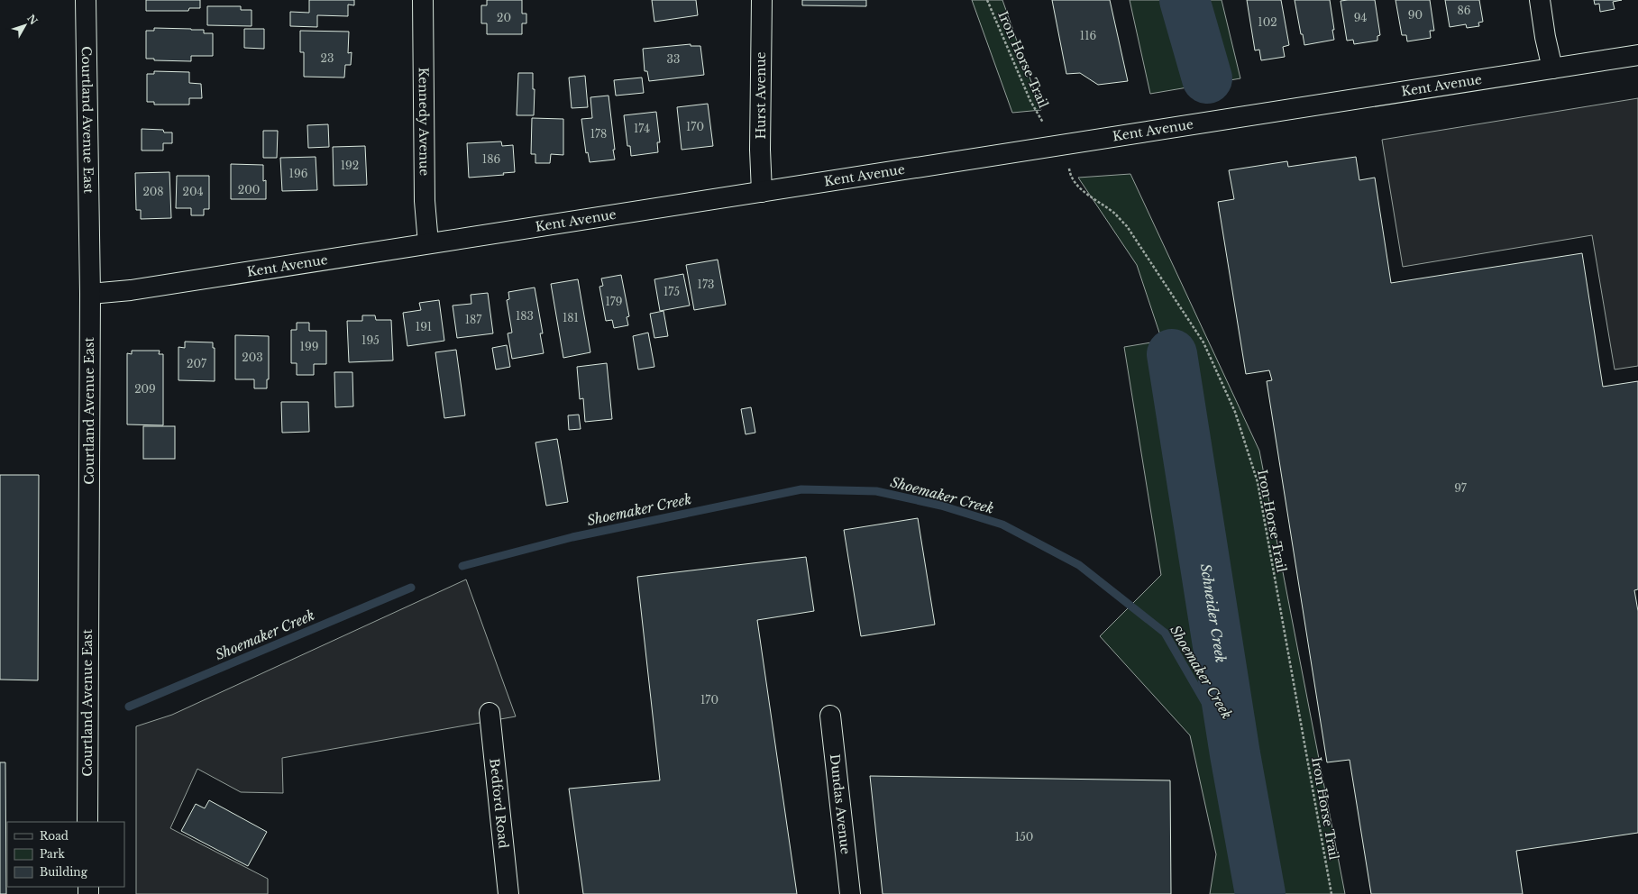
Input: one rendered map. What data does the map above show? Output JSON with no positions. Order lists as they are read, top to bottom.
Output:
{
  "streets": {
    "street": [
      "Kent Avenue",
      "Hurst Avenue",
      "Courtland Avenue East",
      "Kennedy Avenue",
      "Bedford Road",
      "Dundas Avenue"
    ],
    "path": ["Iron Horse Trail"]
  },
  "crossings": [
    ["Kent Avenue", "Hurst Avenue"],
    ["Kent Avenue", "Courtland Avenue East"],
    ["Kent Avenue", "Kennedy Avenue"]
  ],
  "water": ["Shoemaker Creek", "Schneider Creek"],
  "house_numbers": [
    "86",
    "90",
    "20",
    "94",
    "102",
    "116",
    "23",
    "33",
    "170",
    "174",
    "178",
    "186",
    "192",
    "196",
    "200",
    "208",
    "204",
    "173",
    "175",
    "179",
    "183",
    "181",
    "187",
    "191",
    "195",
    "199",
    "203",
    "207",
    "209",
    "97",
    "170",
    "150"
  ],
  "legend": ["Road", "Park", "Building"],
  "north": "top right"
}
